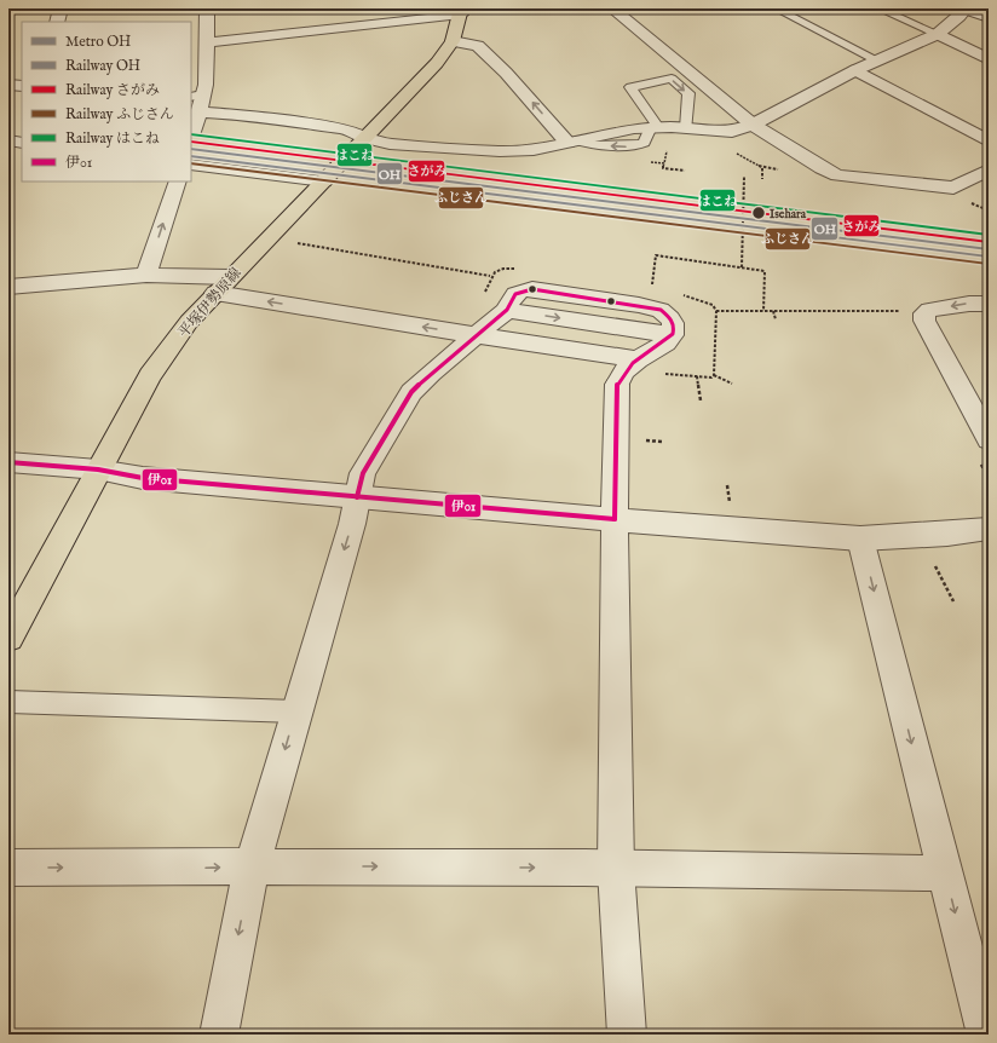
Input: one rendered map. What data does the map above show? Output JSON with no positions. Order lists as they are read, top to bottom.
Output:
{
  "streets": {
    "main road": ["平塚伊勢原線"]
  },
  "places": ["Isehara"],
  "lines": [
    "rail line はこね",
    "rail line さがみ",
    "metro line OH",
    "rail line OH",
    "rail line ふじさん",
    "transit line 伊01"
  ],
  "legend": [
    "Metro OH",
    "Railway OH",
    "Railway さがみ",
    "Railway ふじさん",
    "Railway はこね",
    "伊01"
  ]
}
